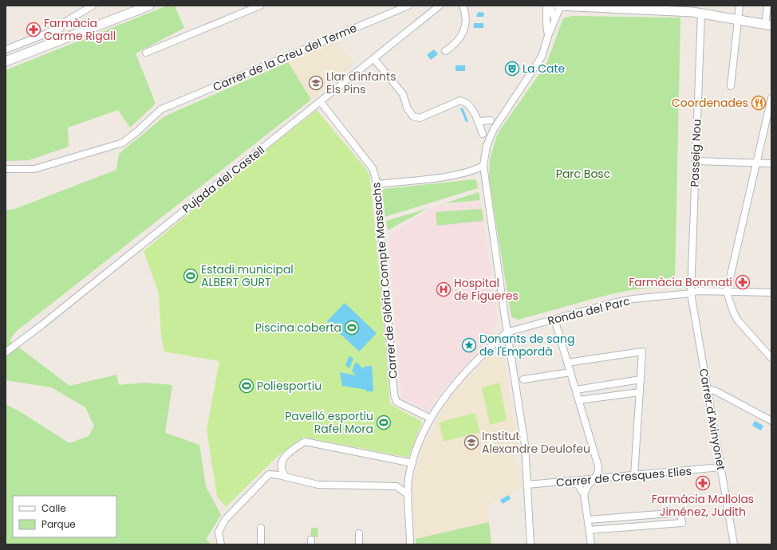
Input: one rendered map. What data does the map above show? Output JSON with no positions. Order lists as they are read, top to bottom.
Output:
{
  "streets": {
    "street": [
      "Carrer de la Creu del Terme",
      "Passeig Nou",
      "Pujada del Castell",
      "Carrer de Glòria Compte Massachs",
      "Ronda del Parc",
      "Carrer d'Avinyonet",
      "Carrer de Cresques Elies"
    ]
  },
  "crossings": [
    ["Passeig Nou", "Ronda del Parc"],
    ["Passeig Nou", "Carrer d'Avinyonet"],
    ["Pujada del Castell", "Carrer de Glòria Compte Massachs"],
    ["Ronda del Parc", "Carrer d'Avinyonet"],
    ["Carrer d'Avinyonet", "Carrer de Cresques Elies"]
  ],
  "parks": ["Parc Bosc"],
  "places": {
    "pharmacy": ["Farmàcia Carme Rigall", "Farmàcia Bonmatí", "Farmàcia Mallolas Jiménez, Judith"],
    "theatre": ["La Cate"],
    "school or university": ["Llar d'infants Els Pins", "Institut Alexandre Deulofeu"],
    "restaurant": ["Coordenades"],
    "sports": [
      "Estadi municipal ALBERT GURT",
      "Piscina coberta",
      "Poliesportiu",
      "Pavelló esportiu Rafel Mora"
    ],
    "hospital": ["Hospital de Figueres"],
    "place": ["Donants de sang de l'Empordà"]
  },
  "legend": ["Calle", "Parque"]
}
